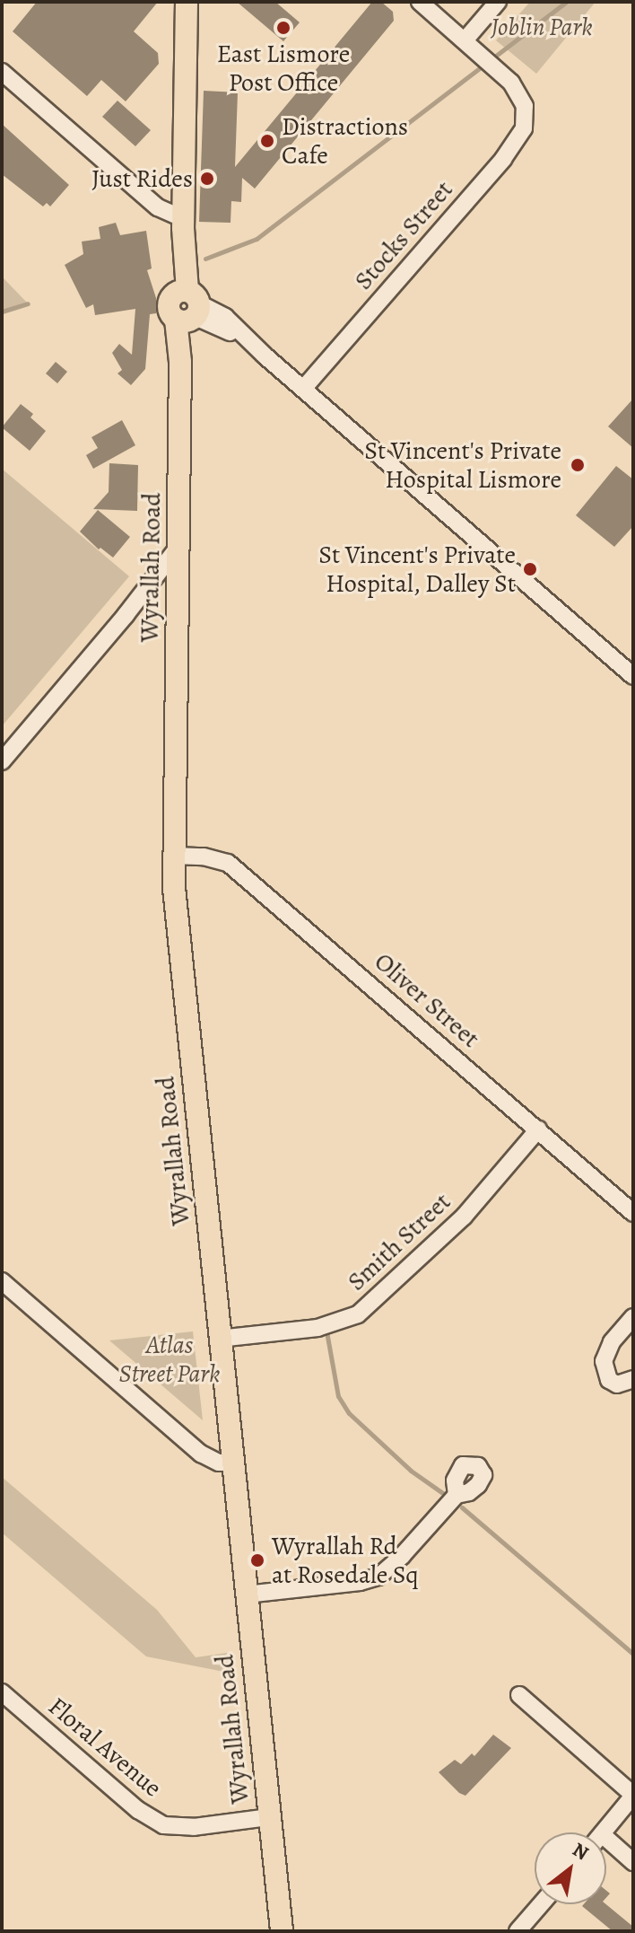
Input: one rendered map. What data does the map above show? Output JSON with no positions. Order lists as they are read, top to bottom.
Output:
{
  "streets": {
    "main road": ["Wyrallah Road"],
    "street": [
      "Stocks Street",
      "Oliver Street",
      "Smith Street",
      "Floral Avenue"
    ]
  },
  "crossings": [
    ["Wyrallah Road", "Oliver Street"],
    ["Wyrallah Road", "Smith Street"],
    ["Wyrallah Road", "Floral Avenue"],
    ["Oliver Street", "Smith Street"]
  ],
  "parks": ["Joblin Park", "Atlas Street Park"],
  "places": [
    "East Lismore Post Office",
    "Distractions Cafe",
    "Just Rides",
    "St Vincent's Private Hospital Lismore",
    "St Vincent's Private Hospital, Dalley St",
    "Wyrallah Rd at Rosedale Sq"
  ],
  "north": "top right"
}
